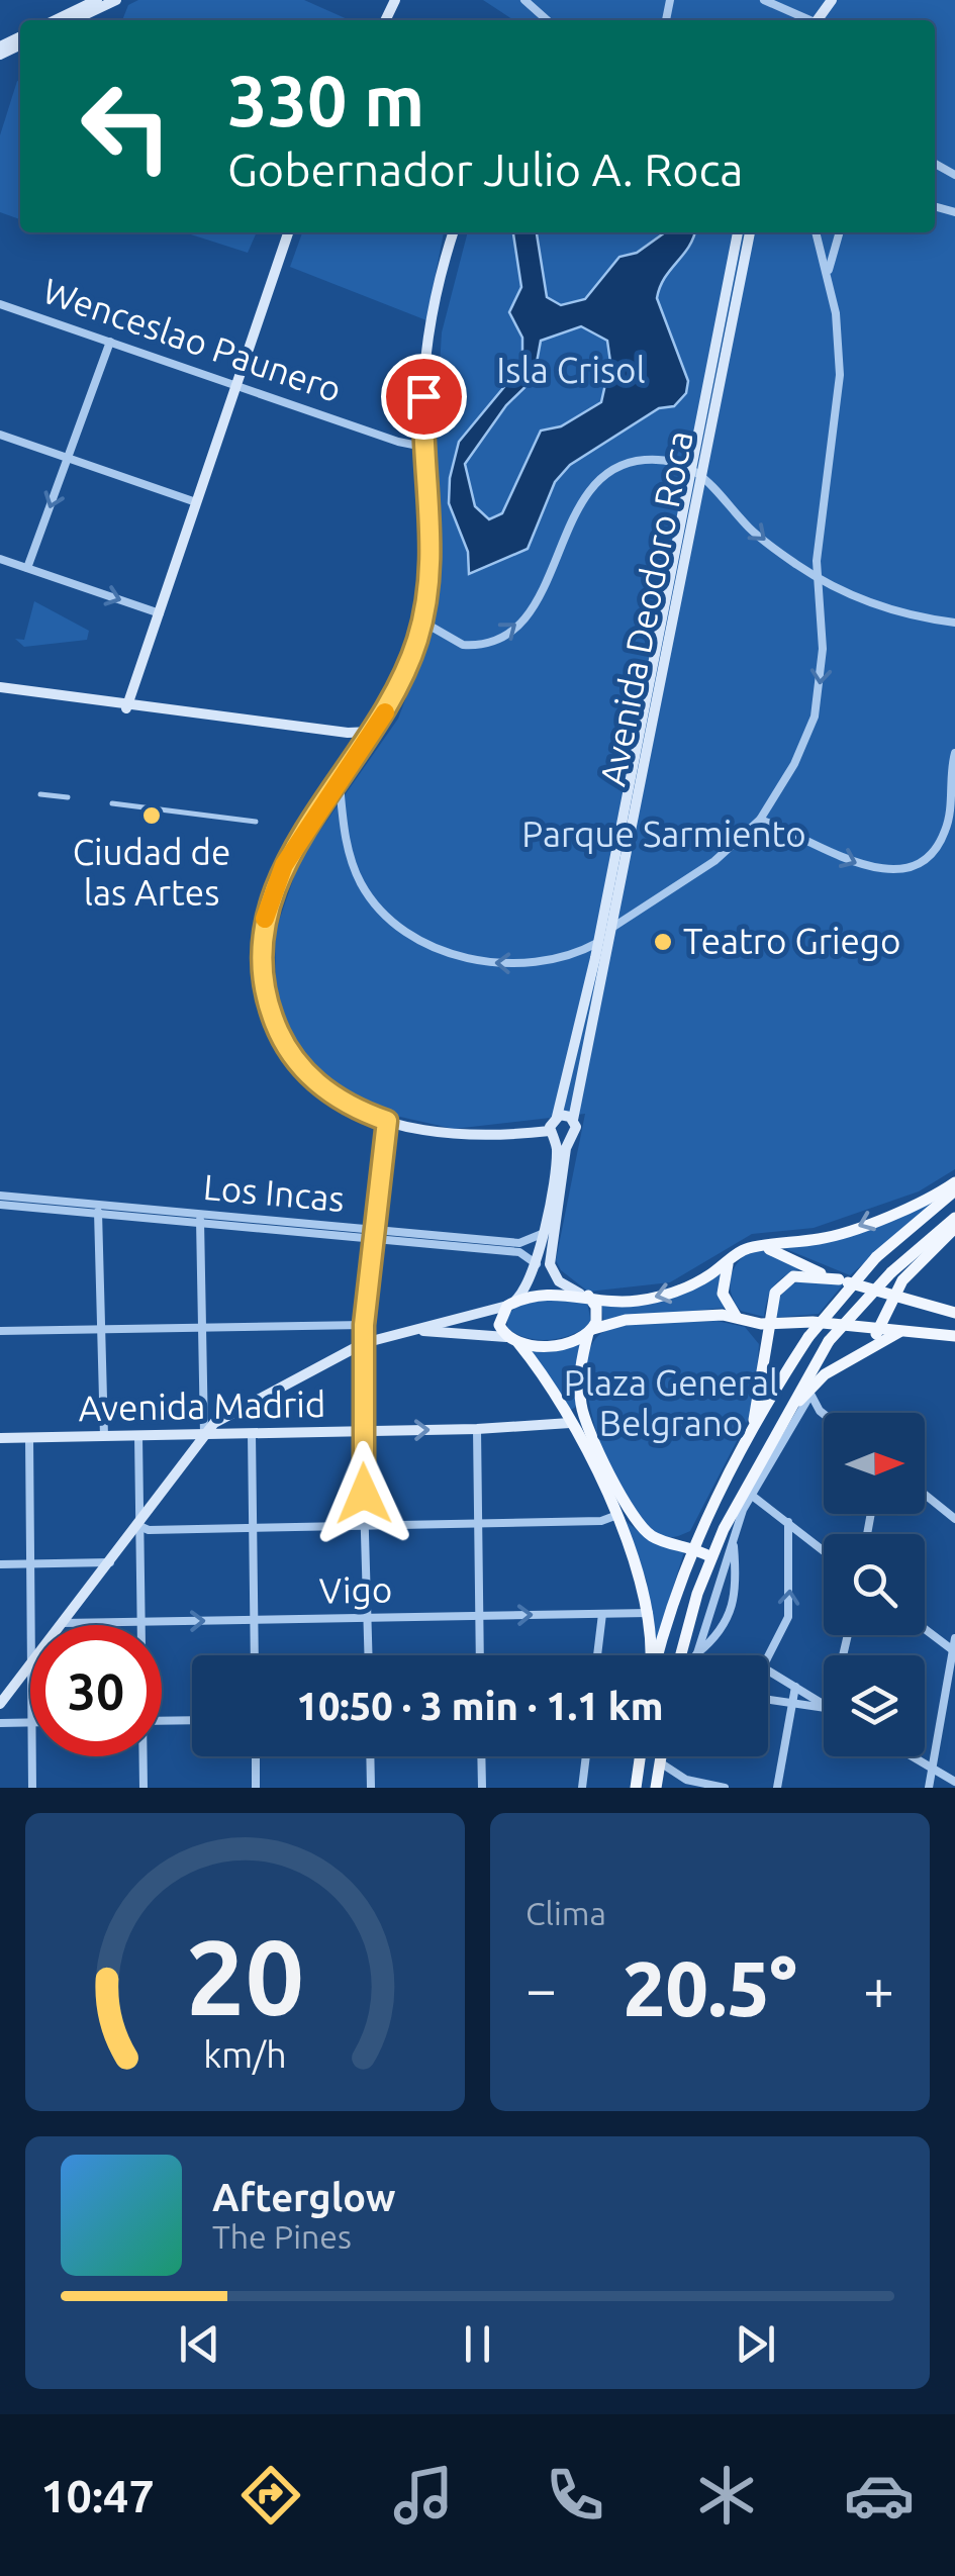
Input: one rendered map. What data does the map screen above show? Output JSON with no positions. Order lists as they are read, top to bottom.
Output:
{
  "streets": {
    "main road": ["Avenida Deodoro Roca", "Avenida Madrid"],
    "street": ["Wenceslao Paunero", "Los Incas", "Vigo"]
  },
  "crossings": [
    ["Avenida Deodoro Roca", "Los Incas"]
  ],
  "one_way": ["Vigo"],
  "parks": ["Isla Crisol", "Parque Sarmiento", "Plaza General Belgrano"],
  "places": ["Ciudad de las Artes", "Teatro Griego"],
  "north": "right",
  "page": {
    "turn": ["330 m", "Gobernador Julio A. Roca"],
    "limit": "30",
    "trip": "10:50 · 3 min · 1.1 km",
    "tile": "Clima",
    "heat": ["−", "20.5°", "+"],
    "song": ["Afterglow", "The Pines"],
    "tabs": "10:47",
    "gauge": ["20", "km/h"]
  }
}
